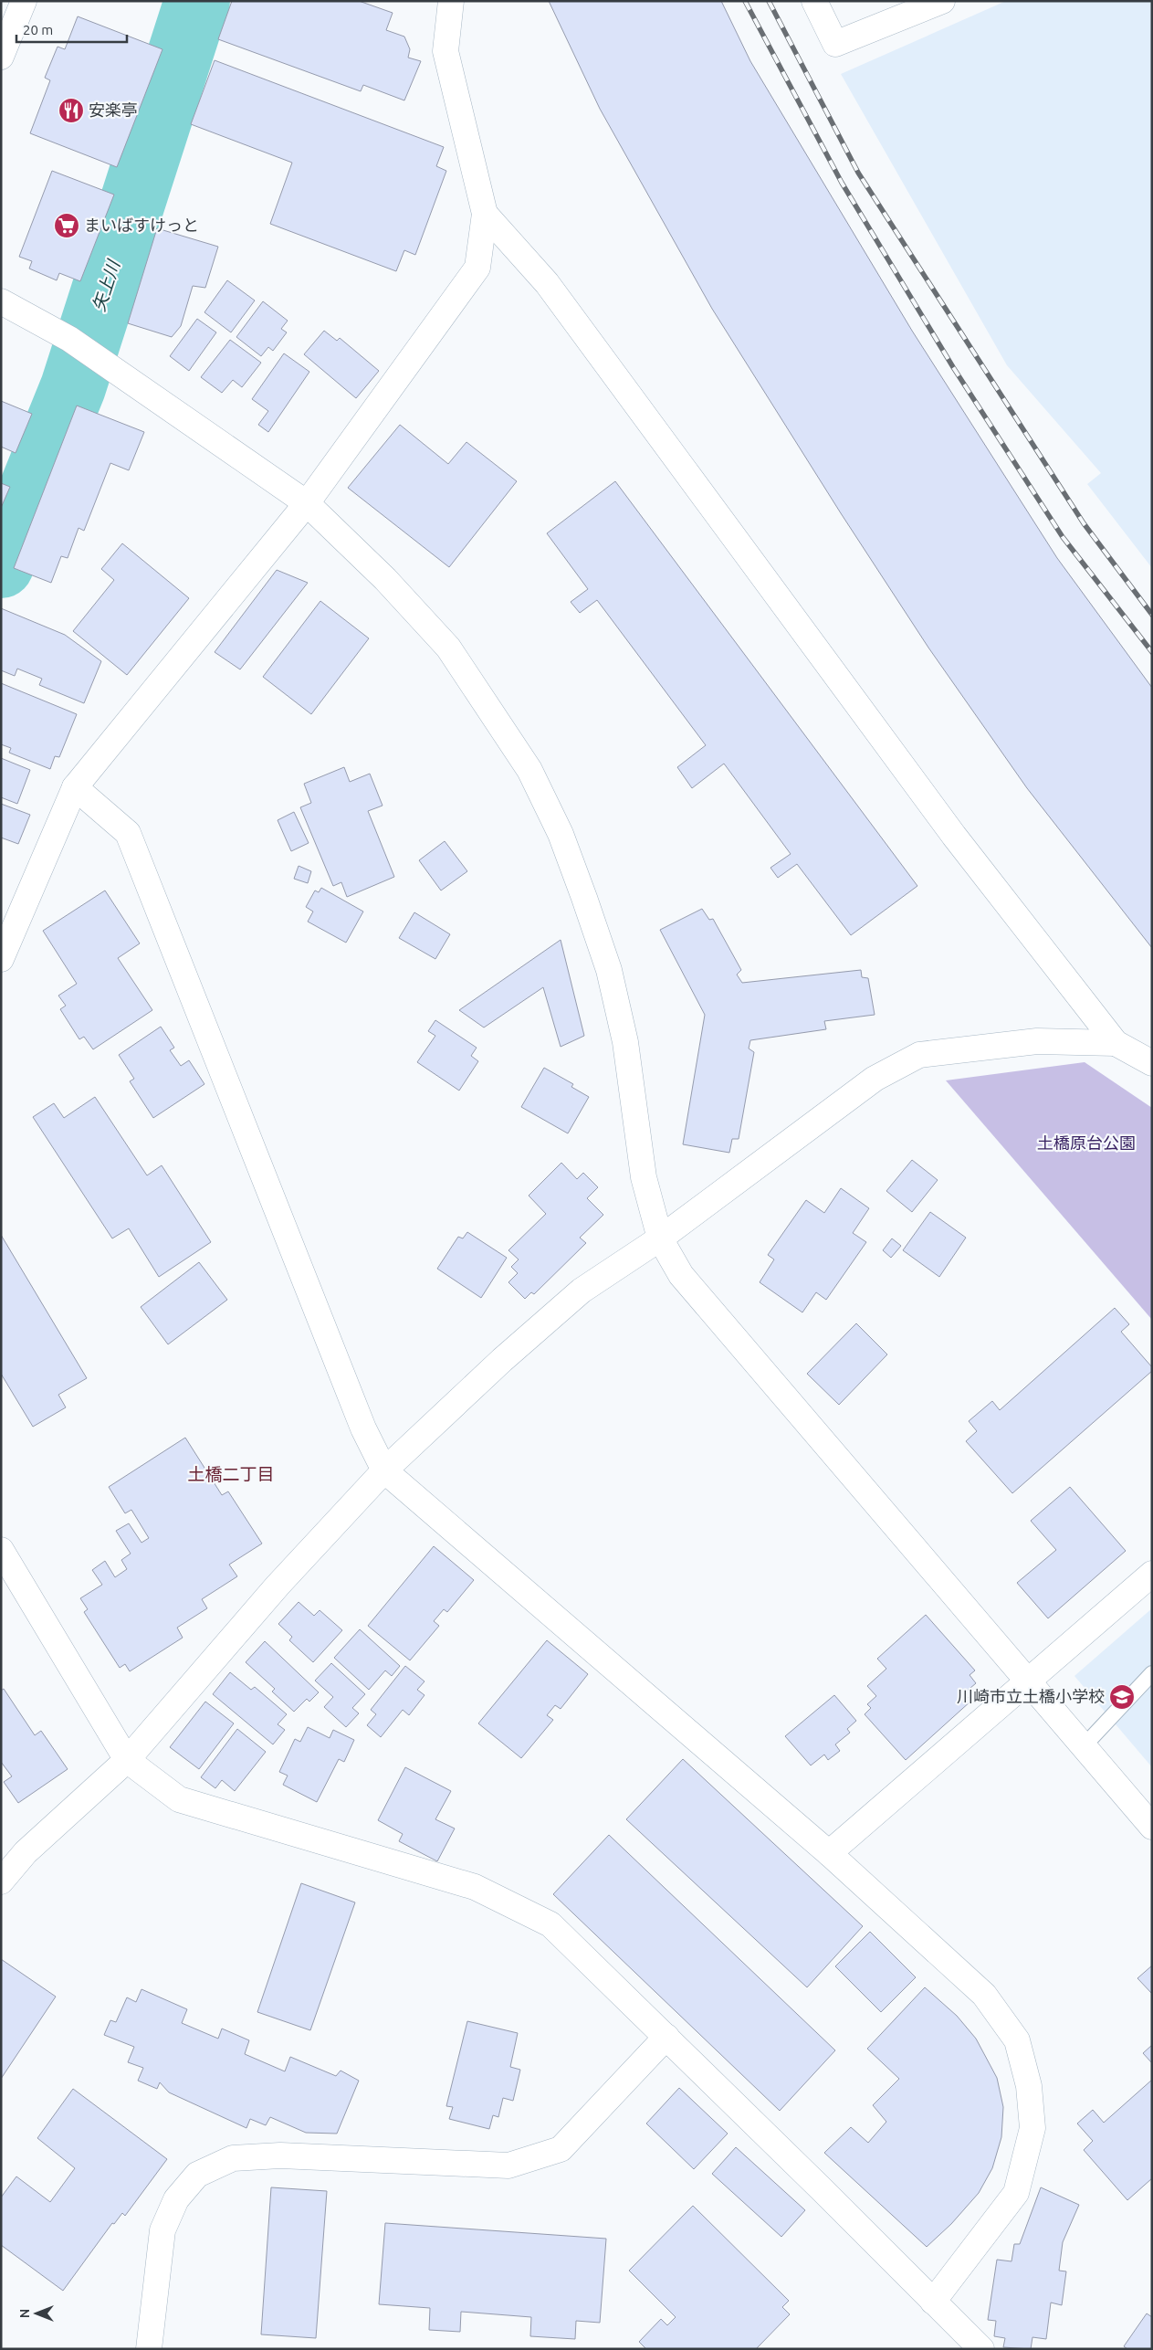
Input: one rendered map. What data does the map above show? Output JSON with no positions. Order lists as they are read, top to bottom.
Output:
{
  "districts": ["土橋二丁目"],
  "water": ["矢上川"],
  "parks": ["土橋原台公園"],
  "places": {
    "restaurant": ["安楽亭"],
    "supermarket": ["まいばすけっと"],
    "school or university": ["川崎市立土橋小学校"]
  },
  "scale_bar": "20 m",
  "north": "left"
}
